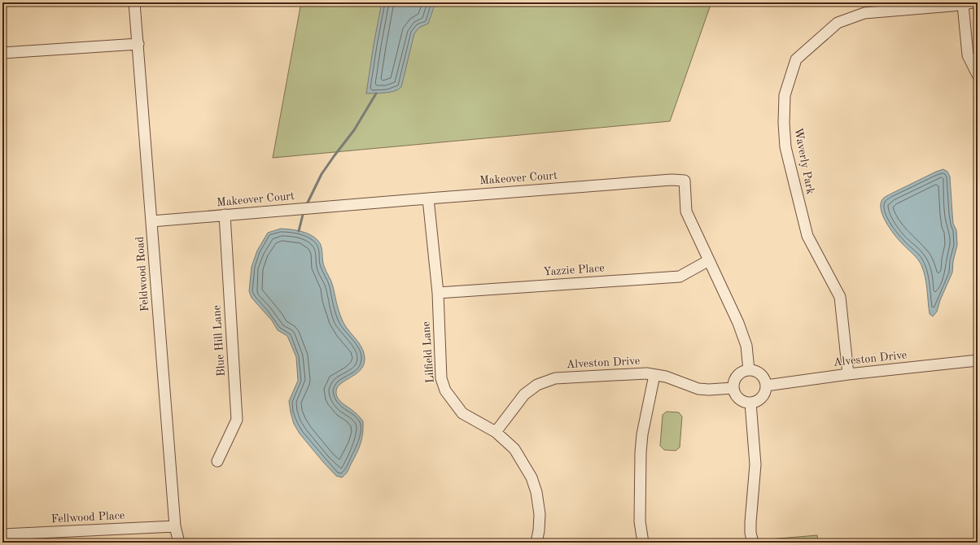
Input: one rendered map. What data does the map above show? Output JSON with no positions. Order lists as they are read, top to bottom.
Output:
{
  "streets": {
    "street": [
      "Waverly Park",
      "Makeover Court",
      "Yazzie Place",
      "Feldwood Road",
      "Blue Hill Lane",
      "Lilfield Lane",
      "Alveston Drive",
      "Fellwood Place"
    ]
  },
  "crossings": [
    ["Waverly Park", "Alveston Drive"],
    ["Makeover Court", "Yazzie Place"],
    ["Makeover Court", "Feldwood Road"],
    ["Makeover Court", "Blue Hill Lane"],
    ["Makeover Court", "Lilfield Lane"],
    ["Makeover Court", "Alveston Drive"],
    ["Yazzie Place", "Lilfield Lane"],
    ["Feldwood Road", "Fellwood Place"],
    ["Lilfield Lane", "Alveston Drive"]
  ]
}
